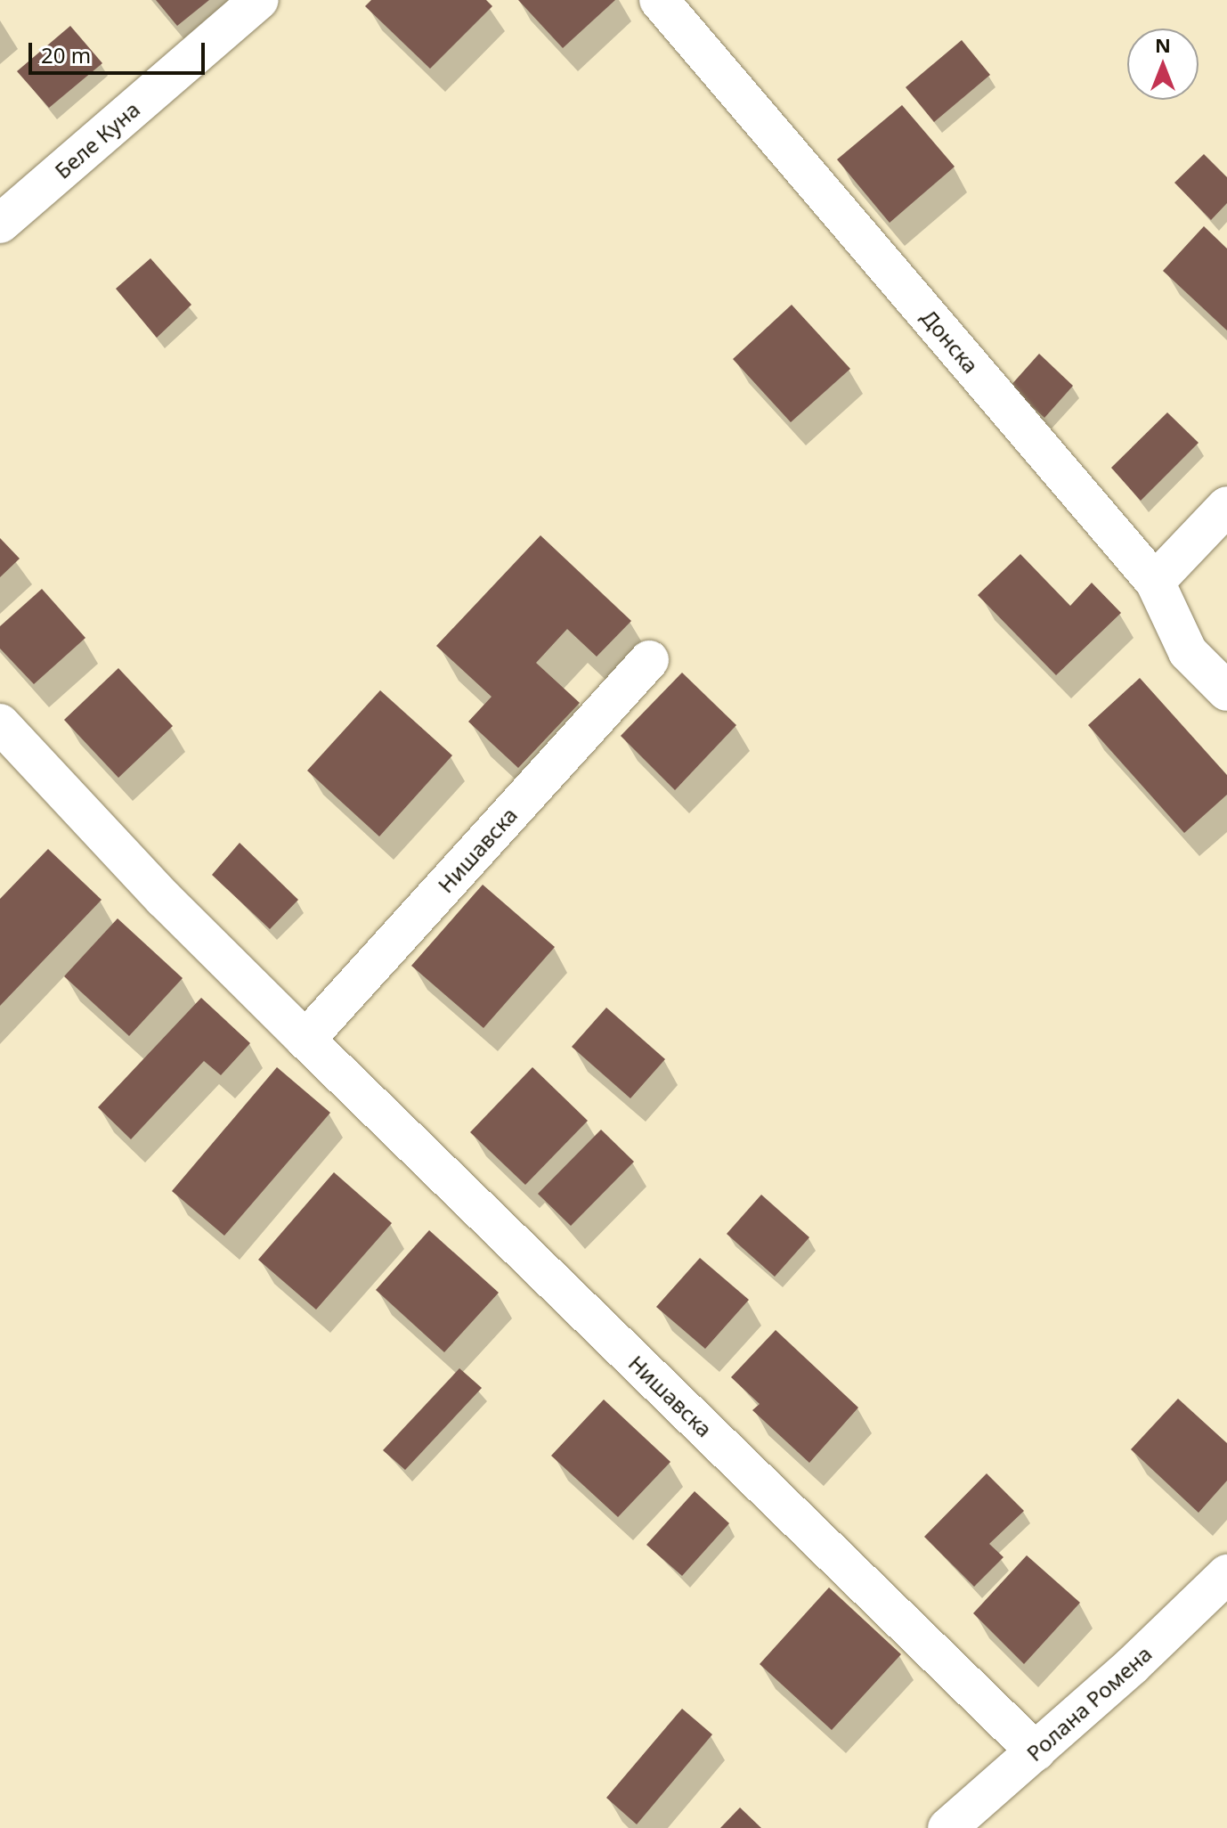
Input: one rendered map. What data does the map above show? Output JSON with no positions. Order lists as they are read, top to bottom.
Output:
{
  "streets": {
    "street": [
      "Беле Куна",
      "Донска",
      "Нишавска",
      "Ролана Ромена"
    ]
  },
  "crossings": [
    ["Нишавска", "Ролана Ромена"]
  ],
  "scale_bar": "20 m",
  "north": "top"
}
